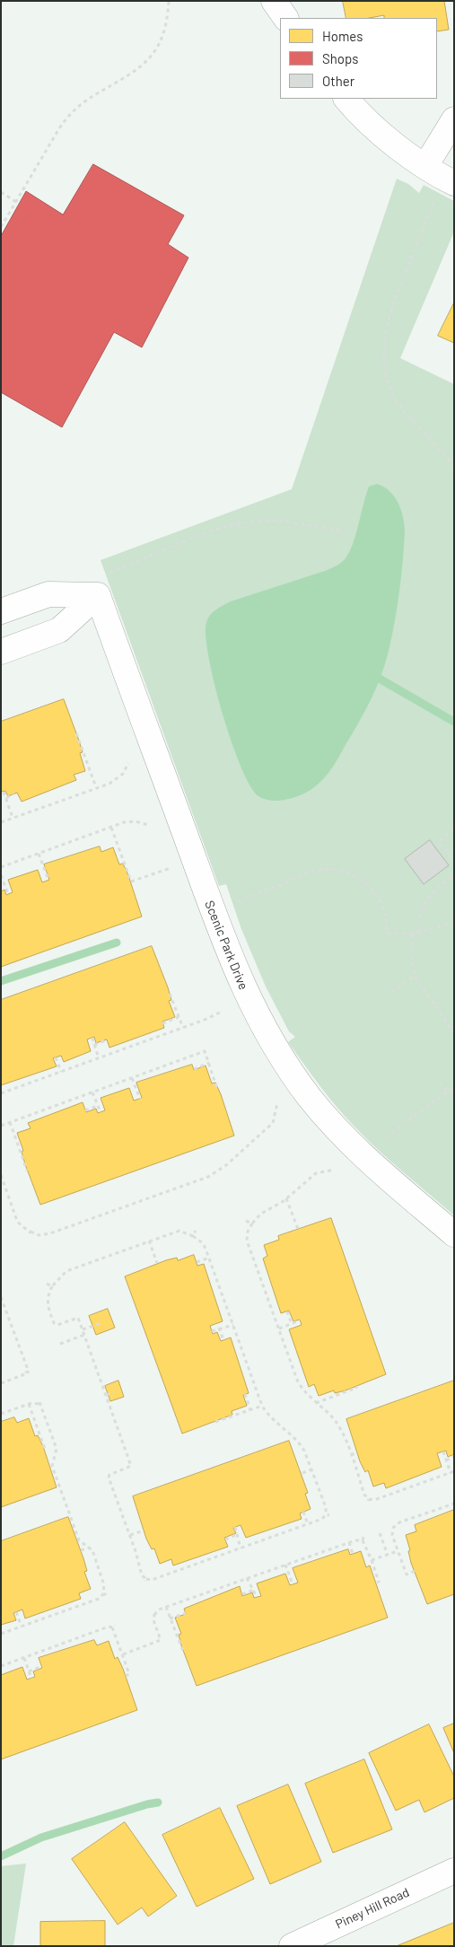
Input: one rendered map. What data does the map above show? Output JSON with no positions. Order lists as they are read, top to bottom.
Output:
{
  "streets": {
    "street": ["Scenic Park Drive", "Piney Hill Road"]
  },
  "legend": ["Homes", "Shops", "Other"]
}
